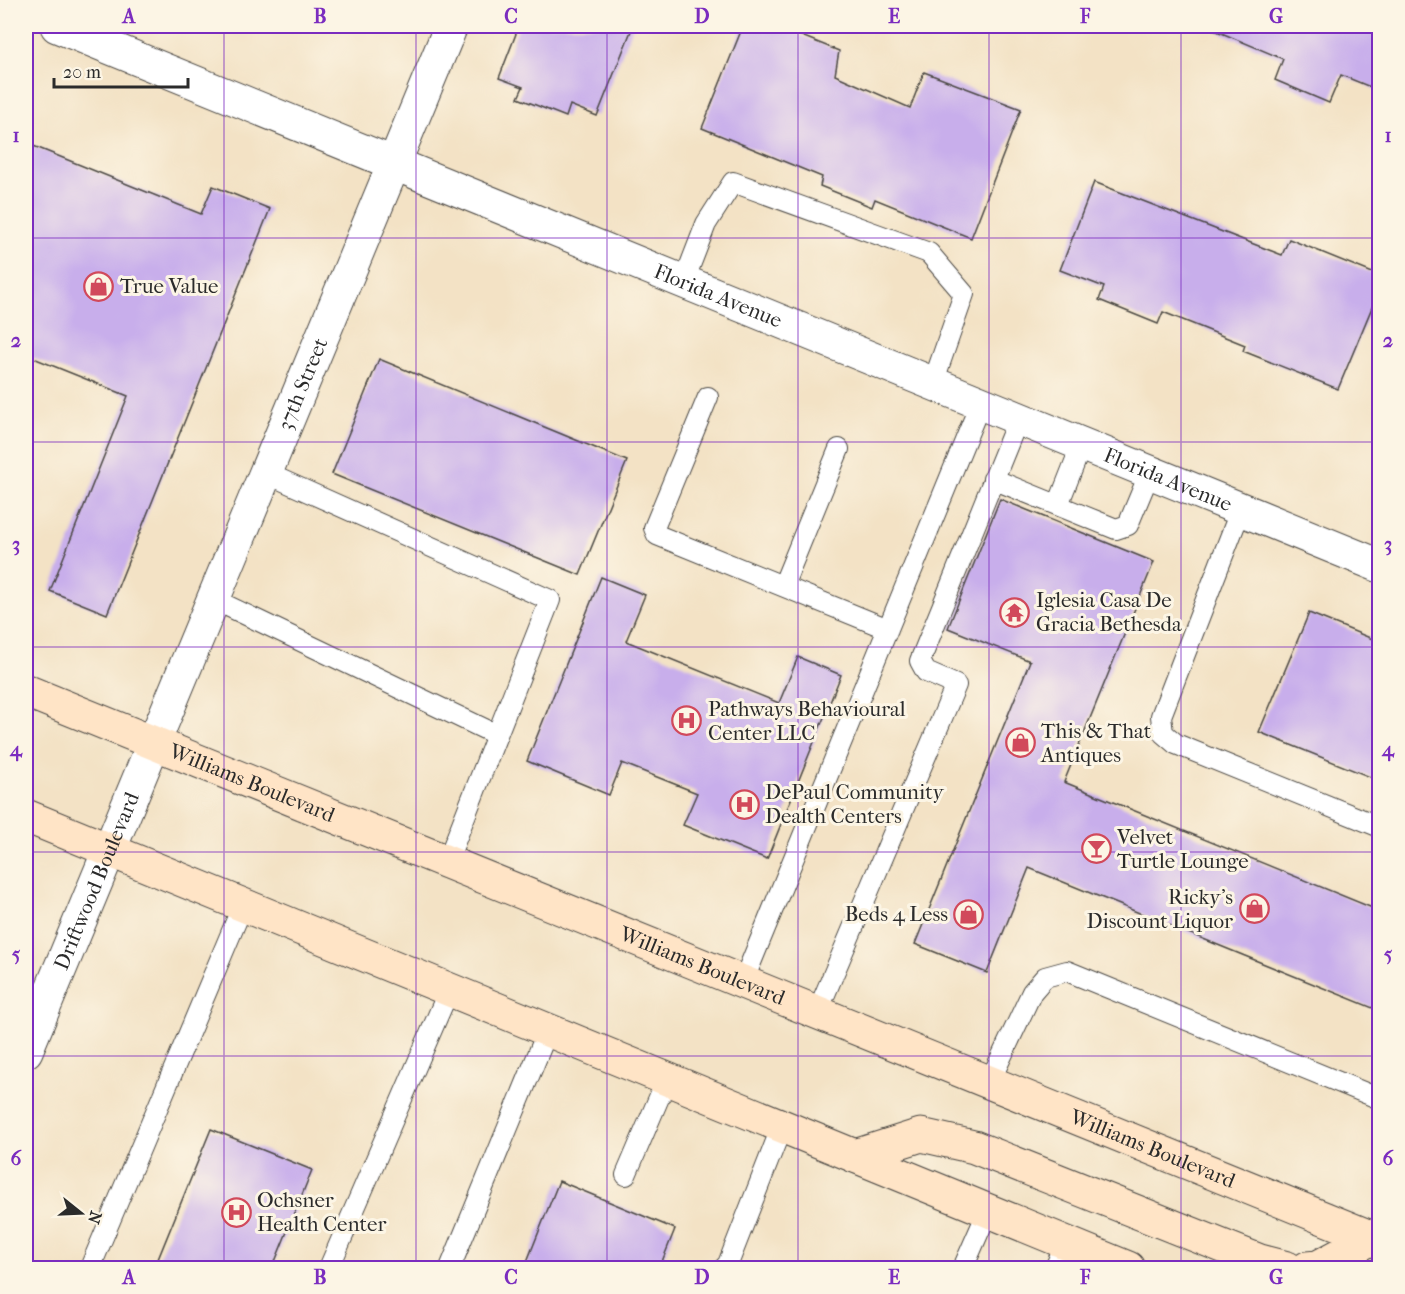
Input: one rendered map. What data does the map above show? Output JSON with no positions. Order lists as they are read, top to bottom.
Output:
{
  "streets": {
    "main road": ["Williams Boulevard"],
    "street": ["Florida Avenue", "37th Street", "Driftwood Boulevard"]
  },
  "crossings": [
    ["Florida Avenue", "37th Street"],
    ["37th Street", "Williams Boulevard"],
    ["37th Street", "Driftwood Boulevard"],
    ["Williams Boulevard", "Driftwood Boulevard"]
  ],
  "places": {
    "shop": [
      "True Value",
      "This & That Antiques",
      "Ricky's Discount Liquor",
      "Beds 4 Less"
    ],
    "temple": ["Iglesia Casa De Gracia Bethesda"],
    "hospital": ["Pathways Behavioural Center LLC", "DePaul Community Dealth Centers", "Ochsner Health Center"],
    "bar": ["Velvet Turtle Lounge"]
  },
  "scale_bar": "20 m",
  "north": "right",
  "grid": {
    "columns": [
      "A",
      "B",
      "C",
      "D",
      "E",
      "F",
      "G"
    ],
    "rows": [
      "1",
      "2",
      "3",
      "4",
      "5",
      "6"
    ]
  }
}
